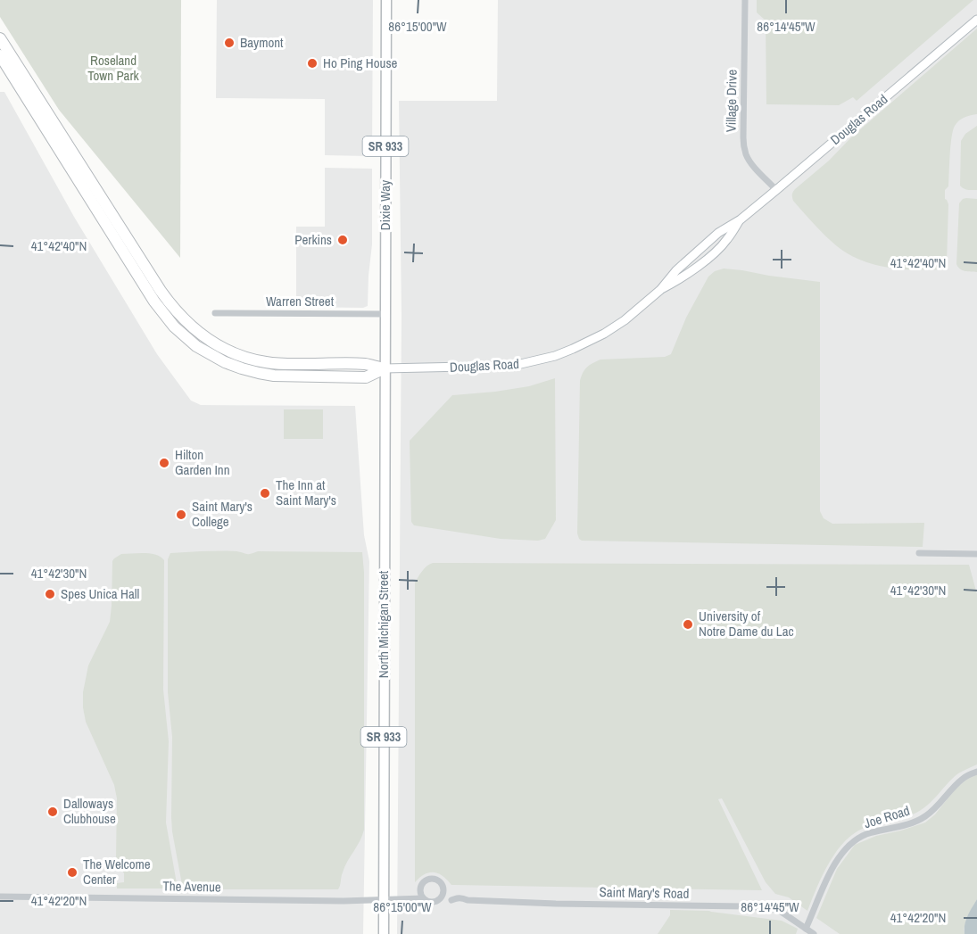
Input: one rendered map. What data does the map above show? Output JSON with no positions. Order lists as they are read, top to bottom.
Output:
{
  "streets": {
    "main road": ["SR 933", "Dixie Way", "North Michigan Street"],
    "street": [
      "Village Drive",
      "Douglas Road",
      "Warren Street",
      "Joe Road",
      "The Avenue",
      "Saint Mary's Road"
    ]
  },
  "crossings": [
    ["Village Drive", "Douglas Road"],
    ["Douglas Road", "North Michigan Street"],
    ["Dixie Way", "Warren Street"],
    ["Dixie Way", "North Michigan Street"],
    ["Warren Street", "North Michigan Street"],
    ["North Michigan Street", "The Avenue"],
    ["North Michigan Street", "Saint Mary's Road"],
    ["Joe Road", "Saint Mary's Road"],
    ["The Avenue", "Saint Mary's Road"]
  ],
  "parks": ["Roseland Town Park"],
  "places": [
    "Baymont",
    "Ho Ping House",
    "Perkins",
    "Hilton Garden Inn",
    "The Inn at Saint Mary's",
    "Saint Mary's College",
    "Spes Unica Hall",
    "University of Notre Dame du Lac",
    "Dalloways Clubhouse",
    "The Welcome Center"
  ],
  "coordinates": [
    "86°15'00\"W",
    "86°14'45\"W",
    "41°42'40\"N",
    "41°42'30\"N",
    "41°42'20\"N"
  ]
}
